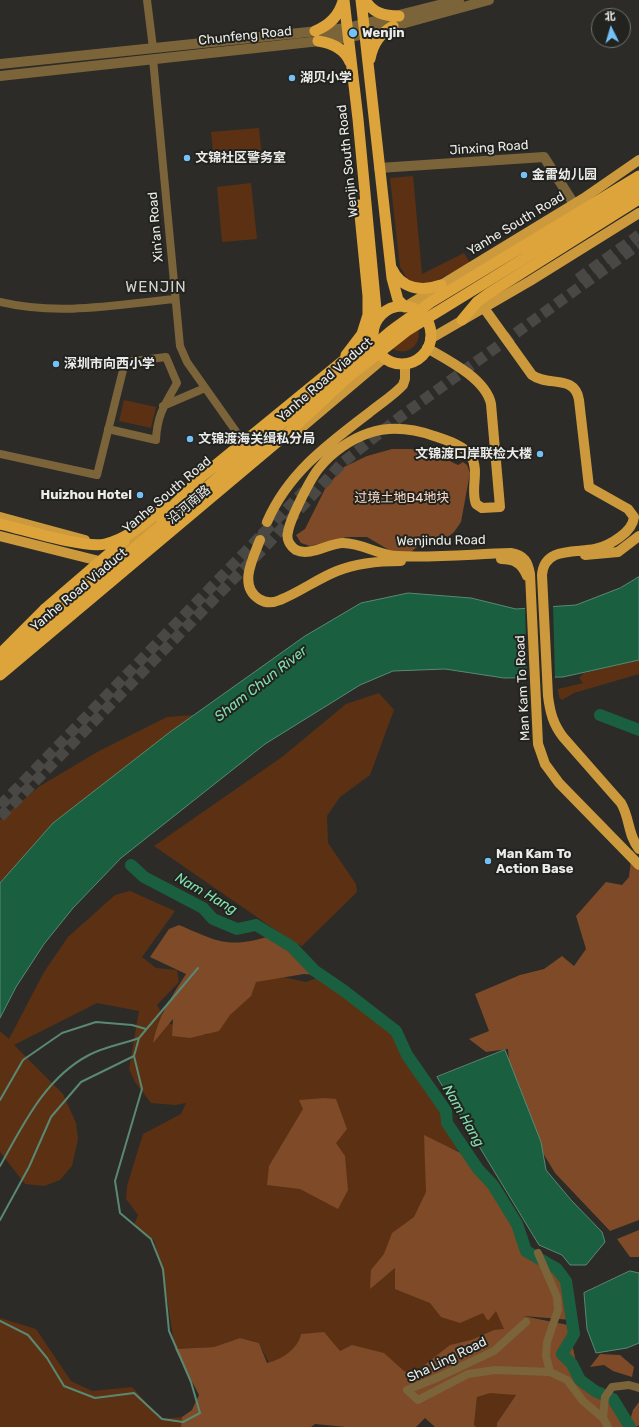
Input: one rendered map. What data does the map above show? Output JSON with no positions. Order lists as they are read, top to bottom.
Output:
{
  "streets": {
    "highway": ["Wenjin South Road", "Yanhe Road Viaduct"],
    "main road": [
      "Yanhe South Road",
      "沿河南路",
      "Wenjindu Road",
      "Man Kam To Road"
    ],
    "street": [
      "Chunfeng Road",
      "Jinxing Road",
      "Xin'an Road",
      "Sha Ling Road"
    ]
  },
  "crossings": [
    ["Chunfeng Road", "Wenjin South Road"],
    ["Chunfeng Road", "Xin'an Road"],
    ["Jinxing Road", "Yanhe South Road"],
    ["Wenjin South Road", "Yanhe South Road"],
    ["Wenjin South Road", "Wenjindu Road"],
    ["Yanhe South Road", "Xin'an Road"],
    ["Yanhe South Road", "Yanhe Road Viaduct"],
    ["Yanhe South Road", "Wenjindu Road"],
    ["Xin'an Road", "沿河南路"],
    ["Wenjindu Road", "Man Kam To Road"]
  ],
  "districts": ["WENJIN"],
  "water": ["Sham Chun River", "Nam Hang"],
  "parks": ["过境土地B4地块"],
  "places": [
    "Wenjin",
    "湖贝小学",
    "文锦社区警务室",
    "金雷幼儿园",
    "深圳市向西小学",
    "文锦渡海关缉私分局",
    "文锦渡口岸联检大楼",
    "Huizhou Hotel",
    "Man Kam To Action Base"
  ],
  "north": "top"
}
